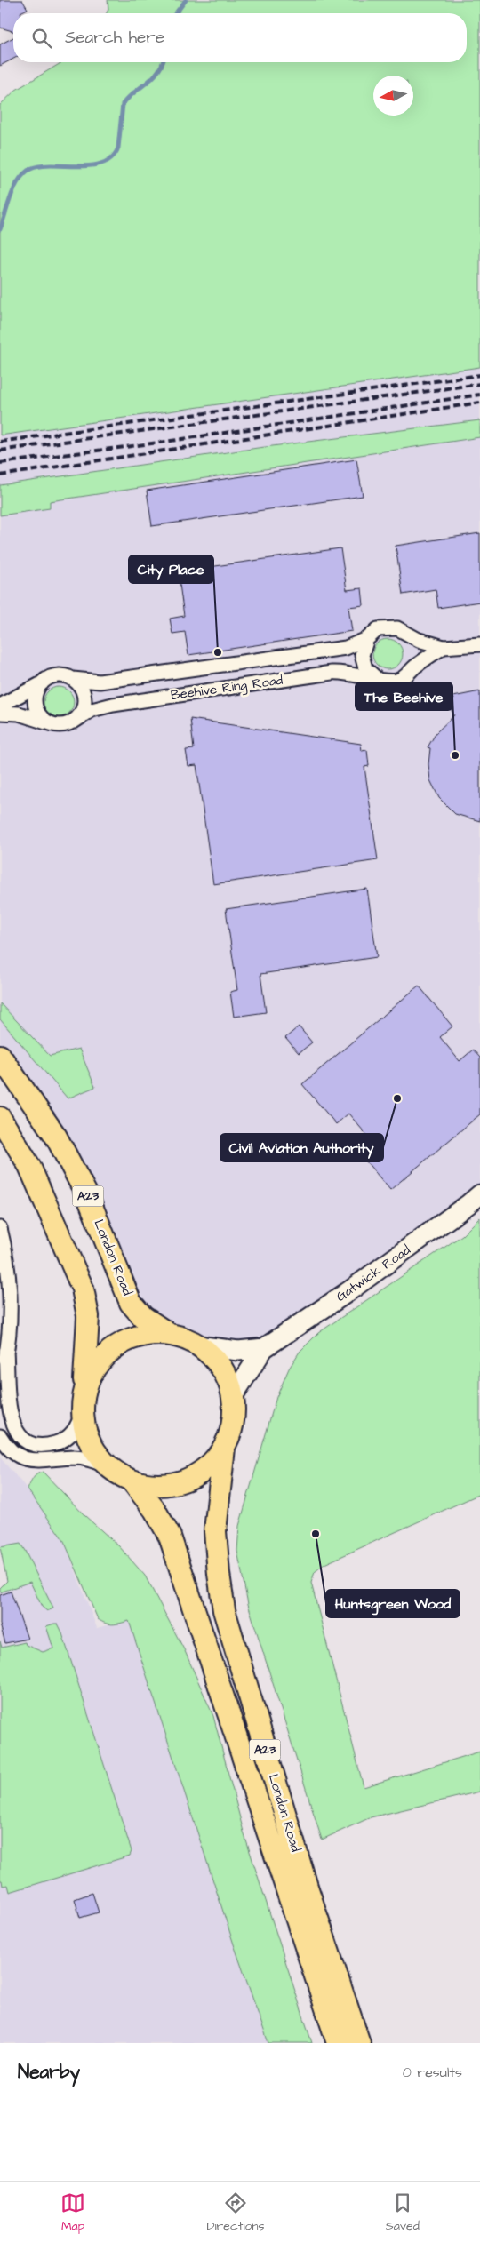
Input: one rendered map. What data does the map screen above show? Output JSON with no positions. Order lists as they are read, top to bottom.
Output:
{
  "streets": {
    "main road": ["A23", "London Road"],
    "street": ["Beehive Ring Road", "Gatwick Road"]
  },
  "crossings": [
    ["London Road", "Gatwick Road"]
  ],
  "places": [
    "City Place",
    "The Beehive",
    "Civil Aviation Authority",
    "Huntsgreen Wood"
  ],
  "north": "left",
  "page": {
    "search": "Search here",
    "heading": ["Nearby", "0 results"],
    "nav": ["Map", "Directions", "Saved"]
  }
}
